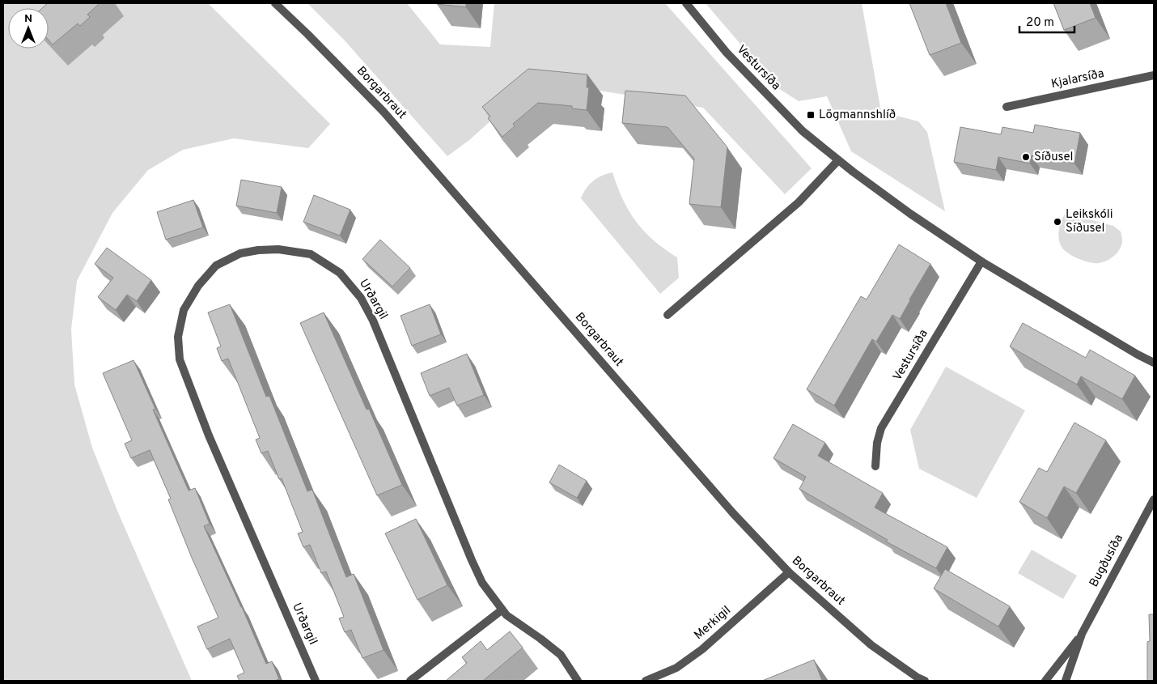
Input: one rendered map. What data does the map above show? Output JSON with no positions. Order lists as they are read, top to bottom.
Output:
{
  "streets": {
    "street": [
      "Vestursíða",
      "Kjalarsíða",
      "Borgarbraut",
      "Urðargil",
      "Bugðusíða",
      "Merkigil"
    ]
  },
  "crossings": [
    ["Borgarbraut", "Merkigil"]
  ],
  "places": {
    "transit": ["Lögmannshlíð"],
    "other": ["Síðusel", "Leikskóli Síðusel"]
  },
  "scale_bar": "20 m",
  "north": "top"
}
